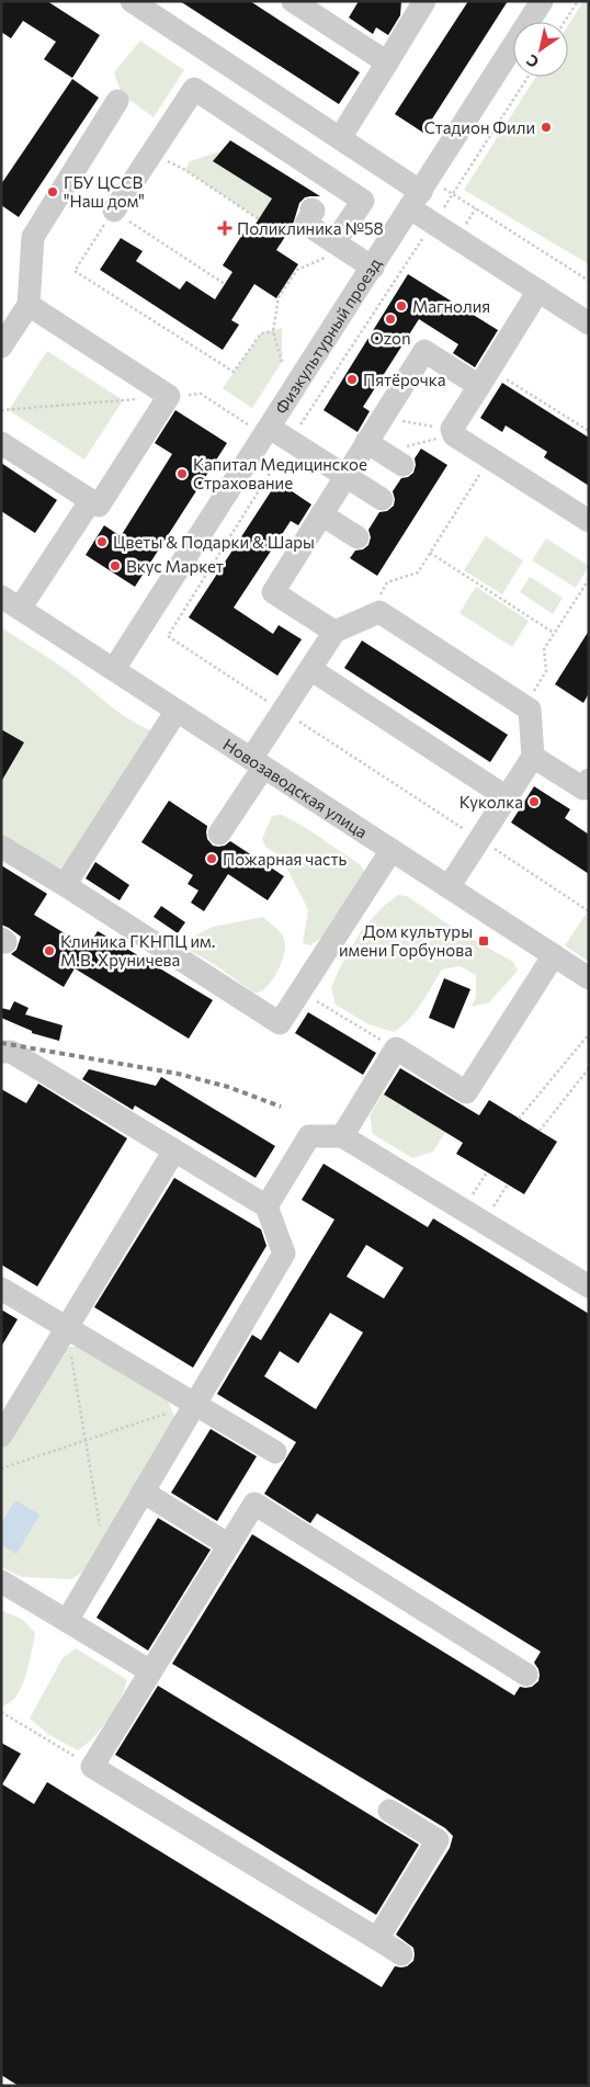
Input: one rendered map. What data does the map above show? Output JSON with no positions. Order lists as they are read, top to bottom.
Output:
{
  "streets": {
    "street": ["Физкультурный проезд", "Новозаводская улица"]
  },
  "crossings": [
    ["Физкультурный проезд", "Новозаводская улица"]
  ],
  "places": {
    "other": [
      "Стадион Фили",
      "ГБУ ЦССВ \"Наш дом\"",
      "Магнолия",
      "Ozon",
      "Пятёрочка",
      "Капитал Медицинское Страхование",
      "Цветы & Подарки & Шары",
      "Вкус Маркет",
      "Куколка",
      "Пожарная часть",
      "Клиника ГКНПЦ им. М.В. Хруничева"
    ],
    "health": ["Поликлиника №58"],
    "transit": ["Дом культуры имени Горбунова"]
  },
  "north": "bottom left"
}
